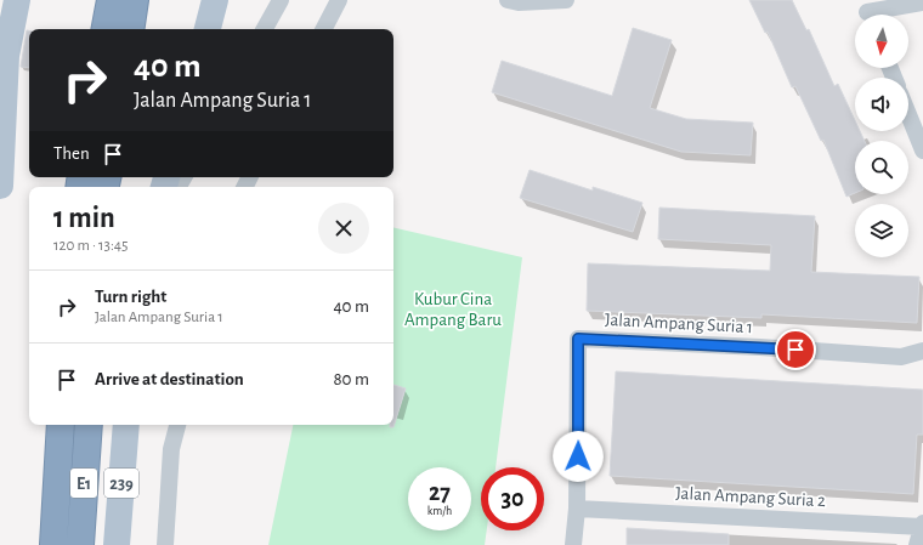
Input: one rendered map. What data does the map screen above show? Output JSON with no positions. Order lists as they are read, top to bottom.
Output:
{
  "streets": {
    "highway": ["E1"],
    "main road": ["239"],
    "street": ["Jalan Ampang Suria 1", "Jalan Ampang Suria 2"]
  },
  "crossings": [
    ["Jalan Ampang Suria 1", "Jalan Ampang Suria 2"]
  ],
  "parks": ["Kubur Cina Ampang Baru"],
  "north": "bottom",
  "page": {
    "turn": ["40 m", "Jalan Ampang Suria 1"],
    "then": "Then",
    "heading": ["1 min", "120 m · 13:45"],
    "list": [
      {
        "name": "Turn right",
        "note": "Jalan Ampang Suria 1",
        "value": "40 m"
      },
      {
        "name": "Arrive at destination",
        "value": "80 m"
      }
    ],
    "speed": "27 km/h",
    "limit": "30"
  }
}
